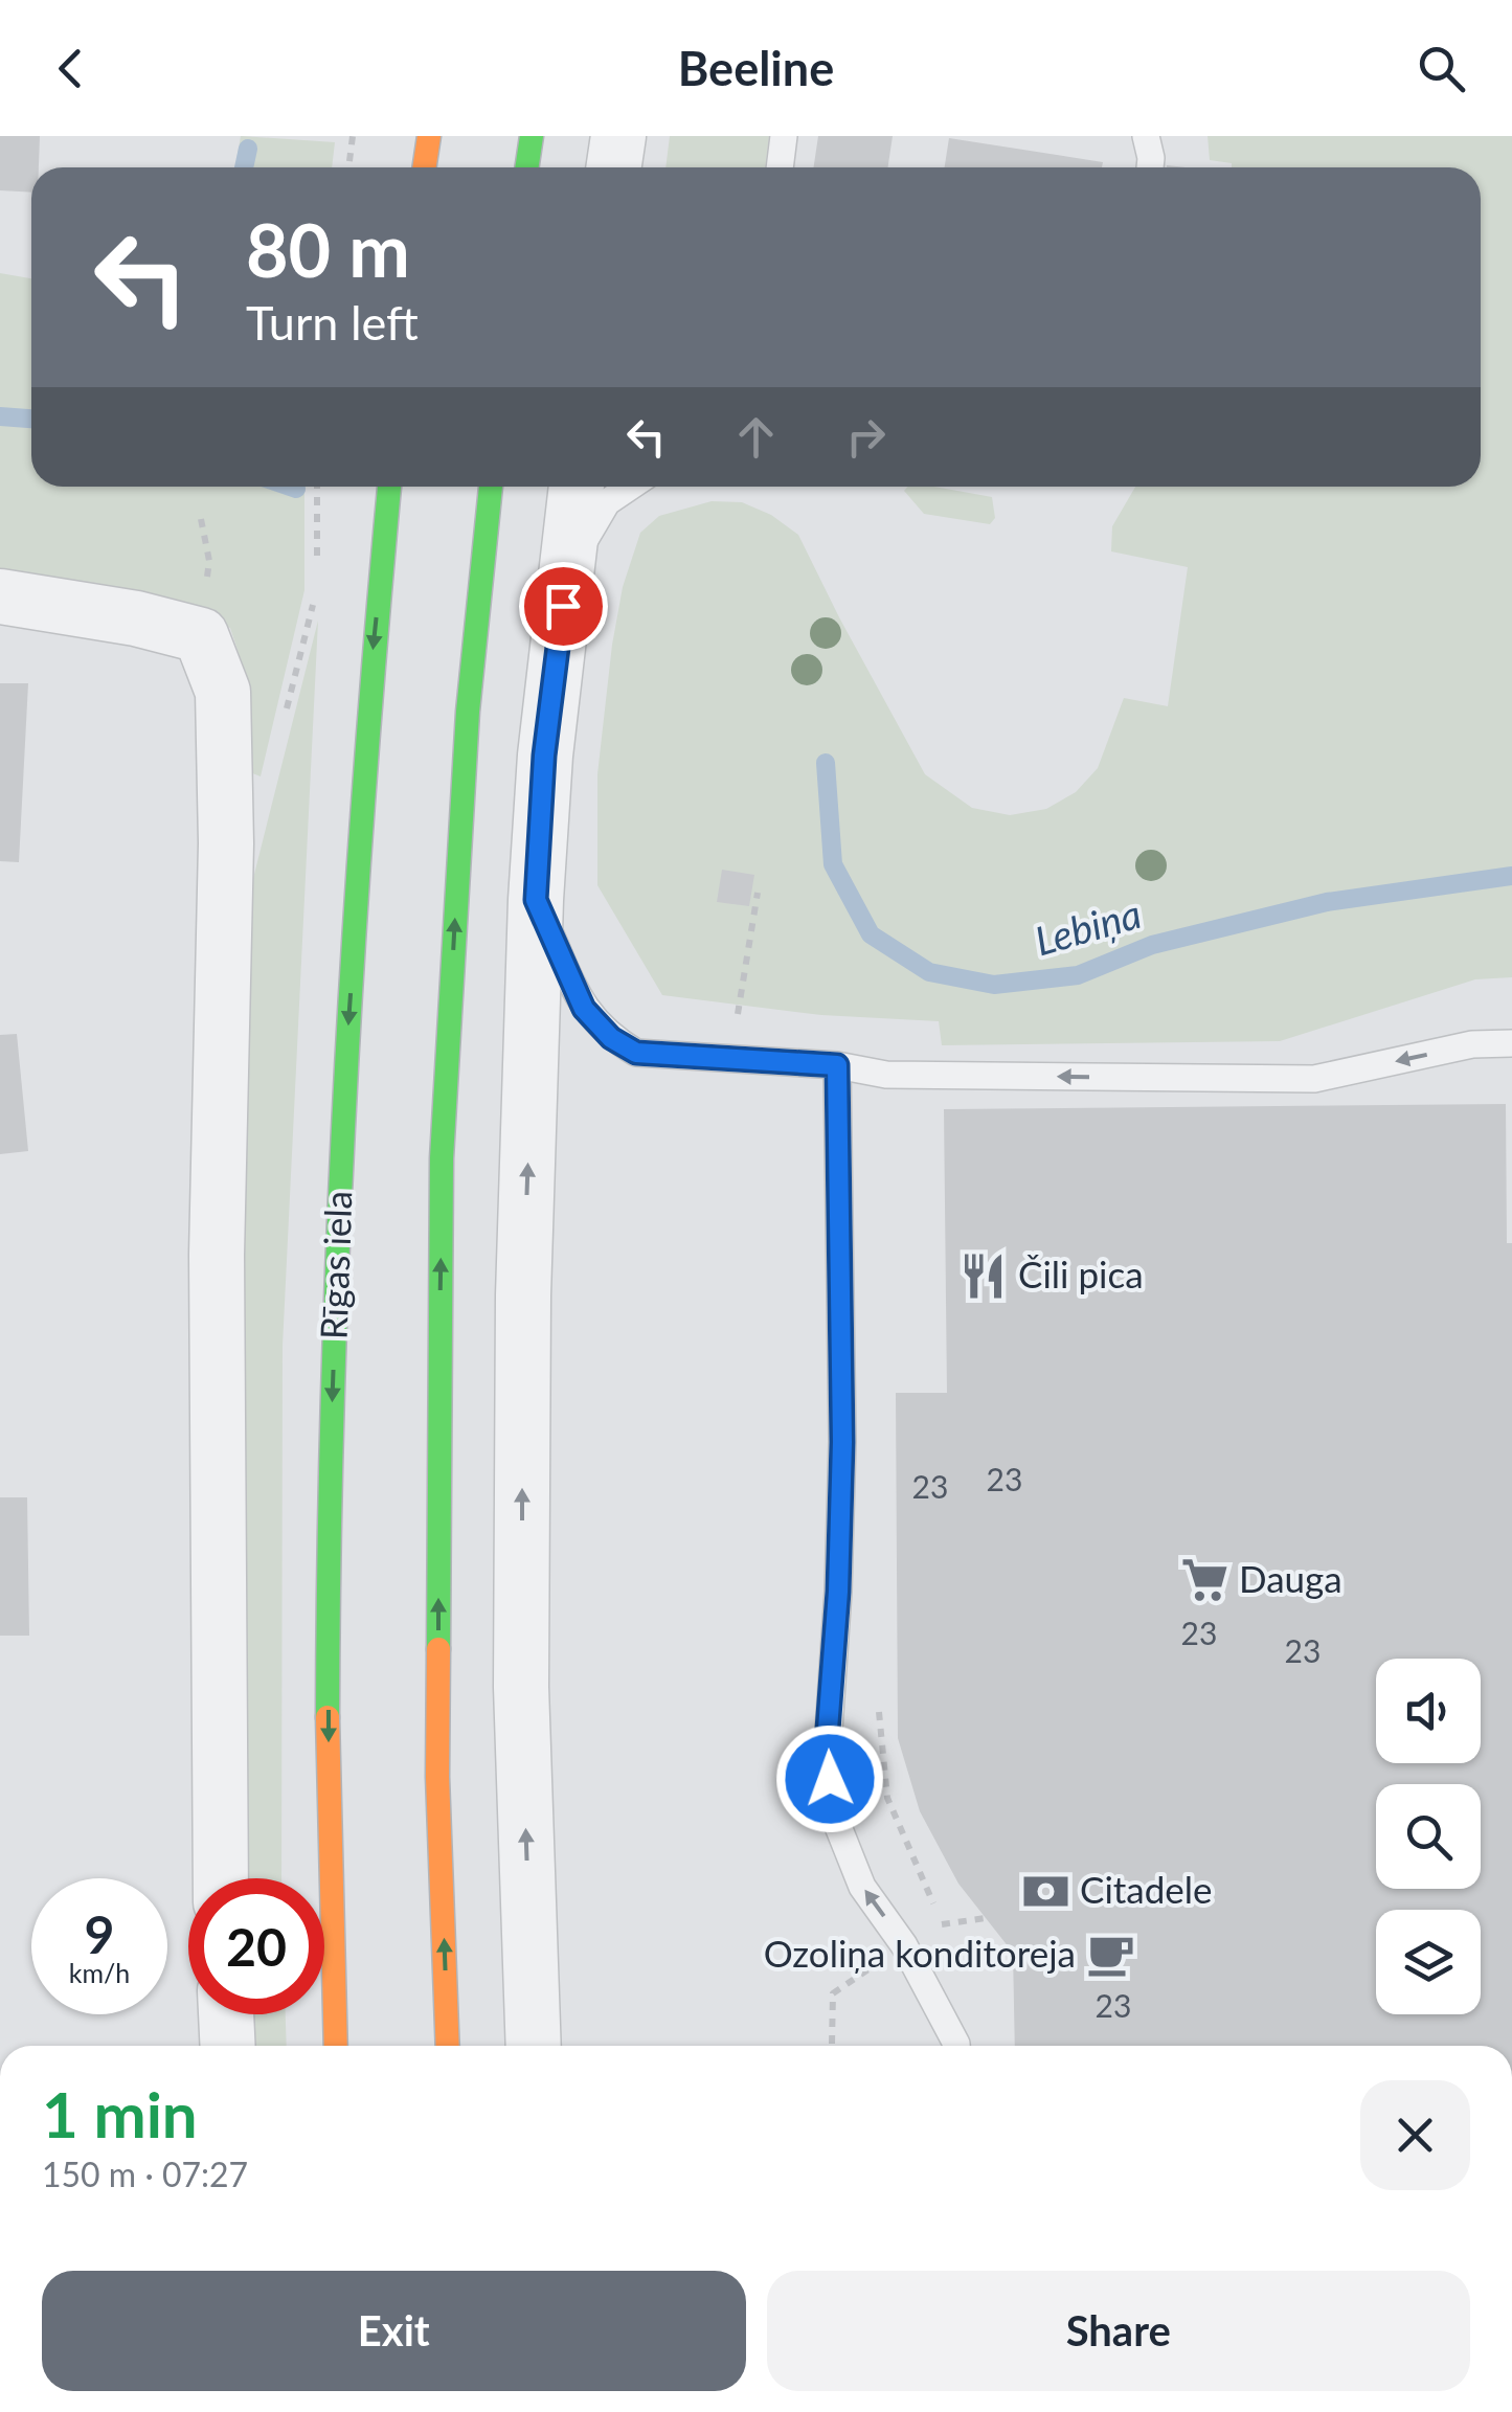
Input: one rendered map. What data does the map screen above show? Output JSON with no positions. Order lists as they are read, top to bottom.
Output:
{
  "streets": {
    "highway": ["Rīgas iela"]
  },
  "water": ["Lebiņa"],
  "places": {
    "restaurant": ["Čili pica"],
    "supermarket": ["Dauga"],
    "bank": ["Citadele"],
    "cafe": ["Ozoliņa konditoreja"]
  },
  "house_numbers": [
    "23",
    "23",
    "23",
    "23",
    "23"
  ],
  "page": {
    "header": "Beeline",
    "turn": ["80 m", "Turn left"],
    "speed": "9 km/h",
    "limit": "20",
    "heading": ["1 min", "150 m · 07:27"],
    "buttons": ["Exit", "Share"]
  }
}
